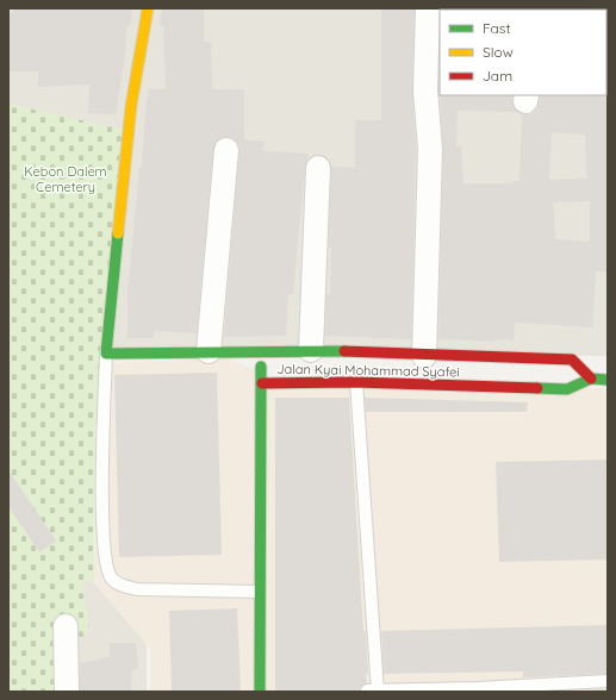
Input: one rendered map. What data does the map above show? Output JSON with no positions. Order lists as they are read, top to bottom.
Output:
{
  "streets": {
    "street": ["Jalan Kyai Mohammad Syafei"]
  },
  "parks": ["Kebon Dalem Cemetery"],
  "legend": ["Fast", "Slow", "Jam"]
}
